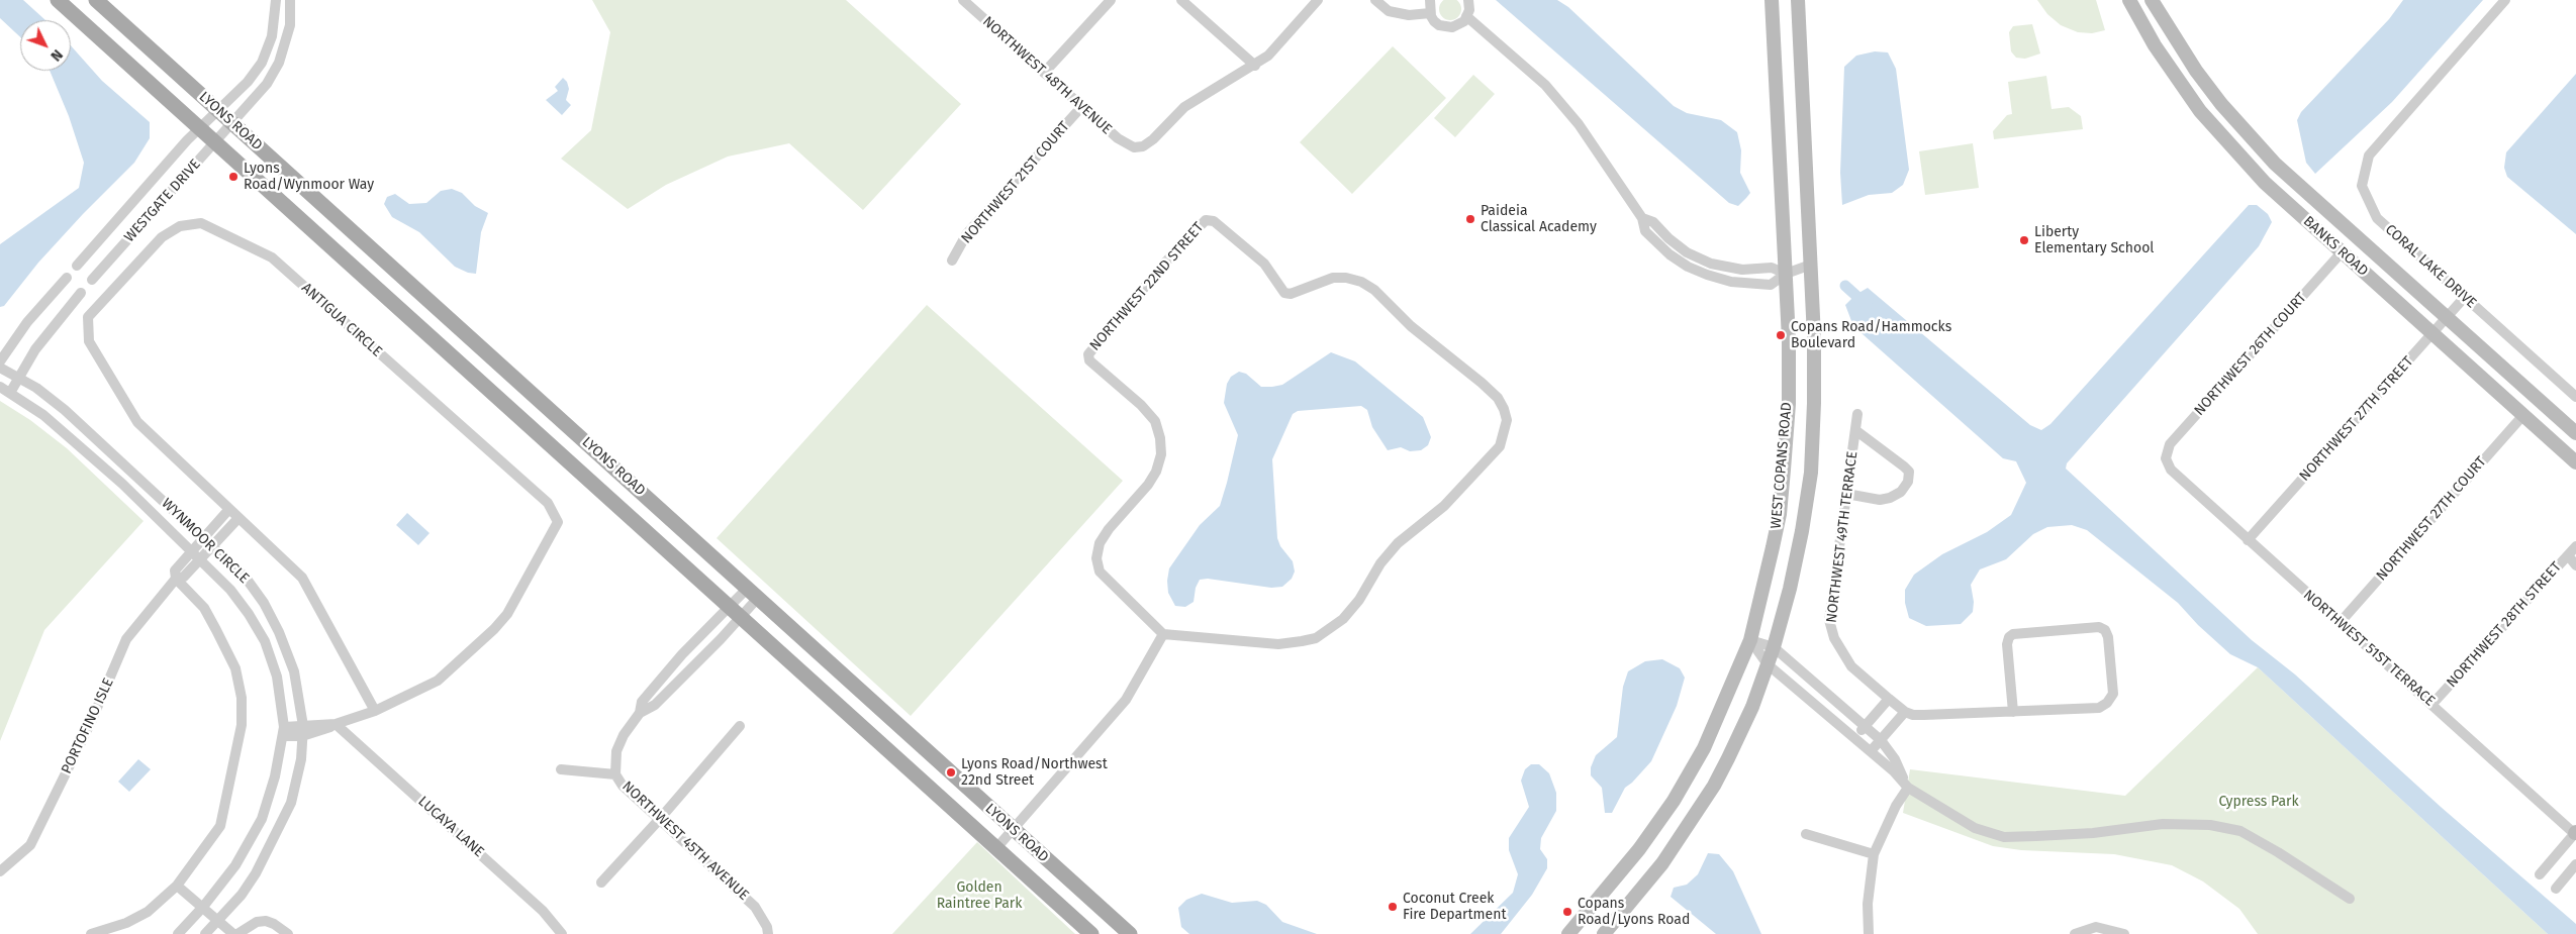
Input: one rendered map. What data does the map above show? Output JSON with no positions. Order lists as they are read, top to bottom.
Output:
{
  "streets": {
    "main road": ["LYONS ROAD", "BANKS ROAD", "WEST COPANS ROAD"],
    "street": [
      "NORTHWEST 48TH AVENUE",
      "NORTHWEST 21ST COURT",
      "WESTGATE DRIVE",
      "CORAL LAKE DRIVE",
      "NORTHWEST 22ND STREET",
      "ANTIGUA CIRCLE",
      "NORTHWEST 26TH COURT",
      "NORTHWEST 27TH STREET",
      "NORTHWEST 27TH COURT",
      "NORTHWEST 49TH TERRACE",
      "WYNMOOR CIRCLE",
      "NORTHWEST 28TH STREET",
      "NORTHWEST 51ST TERRACE",
      "PORTOFINO ISLE",
      "LUCAYA LANE",
      "NORTHWEST 45TH AVENUE"
    ]
  },
  "crossings": [
    ["NORTHWEST 48TH AVENUE", "NORTHWEST 21ST COURT"],
    ["LYONS ROAD", "WESTGATE DRIVE"],
    ["BANKS ROAD", "NORTHWEST 26TH COURT"],
    ["BANKS ROAD", "NORTHWEST 27TH STREET"],
    ["BANKS ROAD", "NORTHWEST 27TH COURT"],
    ["CORAL LAKE DRIVE", "NORTHWEST 27TH STREET"],
    ["ANTIGUA CIRCLE", "WYNMOOR CIRCLE"],
    ["ANTIGUA CIRCLE", "LUCAYA LANE"],
    ["NORTHWEST 26TH COURT", "NORTHWEST 51ST TERRACE"],
    ["NORTHWEST 27TH STREET", "NORTHWEST 51ST TERRACE"],
    ["NORTHWEST 27TH COURT", "NORTHWEST 51ST TERRACE"],
    ["WYNMOOR CIRCLE", "PORTOFINO ISLE"],
    ["NORTHWEST 28TH STREET", "NORTHWEST 51ST TERRACE"]
  ],
  "parks": ["Cypress Park", "Golden Raintree Park"],
  "places": [
    "Lyons Road/Wynmoor Way",
    "Paideia Classical Academy",
    "Liberty Elementary School",
    "Copans Road/Hammocks Boulevard",
    "Lyons Road/Northwest 22nd Street",
    "Coconut Creek Fire Department",
    "Copans Road/Lyons Road"
  ],
  "north": "bottom right"
}
